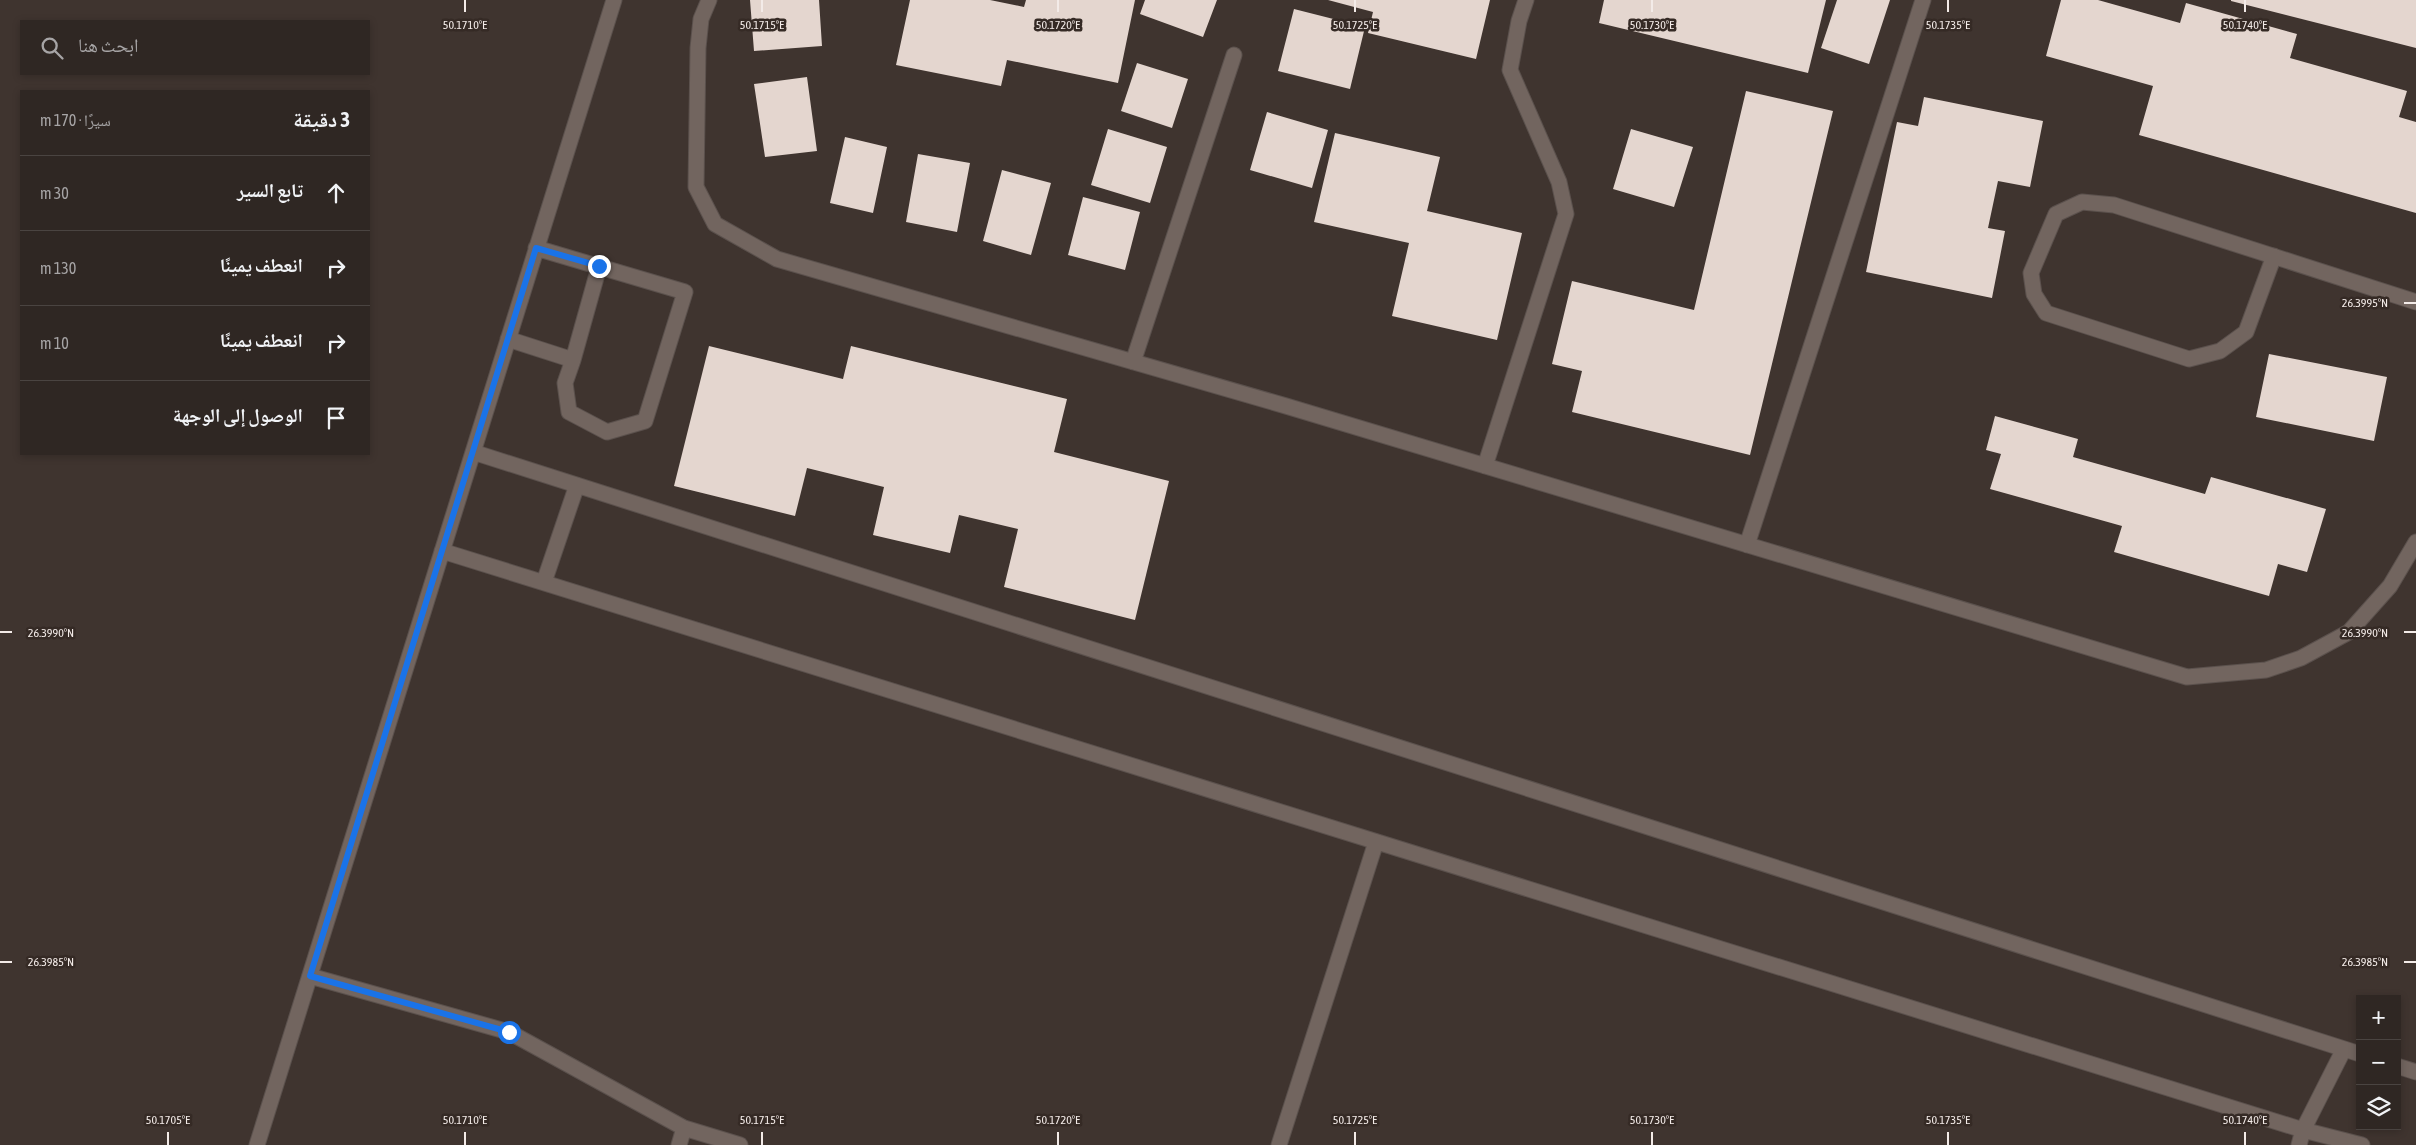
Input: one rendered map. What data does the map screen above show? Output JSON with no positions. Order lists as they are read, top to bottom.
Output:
{
  "page": {
    "search": "ابحث هنا",
    "heading": ["3 دقيقة", "سيرًا · 170 m"],
    "list": [
      ["تابع السير", "30 m"],
      ["انعطف يمينًا", "130 m"],
      ["انعطف يمينًا", "10 m"],
      "الوصول إلى الوجهة"
    ],
    "map_buttons": ["+", "−"]
  },
  "coordinates": [
    "50.1710°E",
    "50.1715°E",
    "50.1720°E",
    "50.1725°E",
    "50.1730°E",
    "50.1735°E",
    "50.1740°E",
    "26.3995°N",
    "26.3990°N",
    "26.3985°N",
    "50.1705°E"
  ]
}
